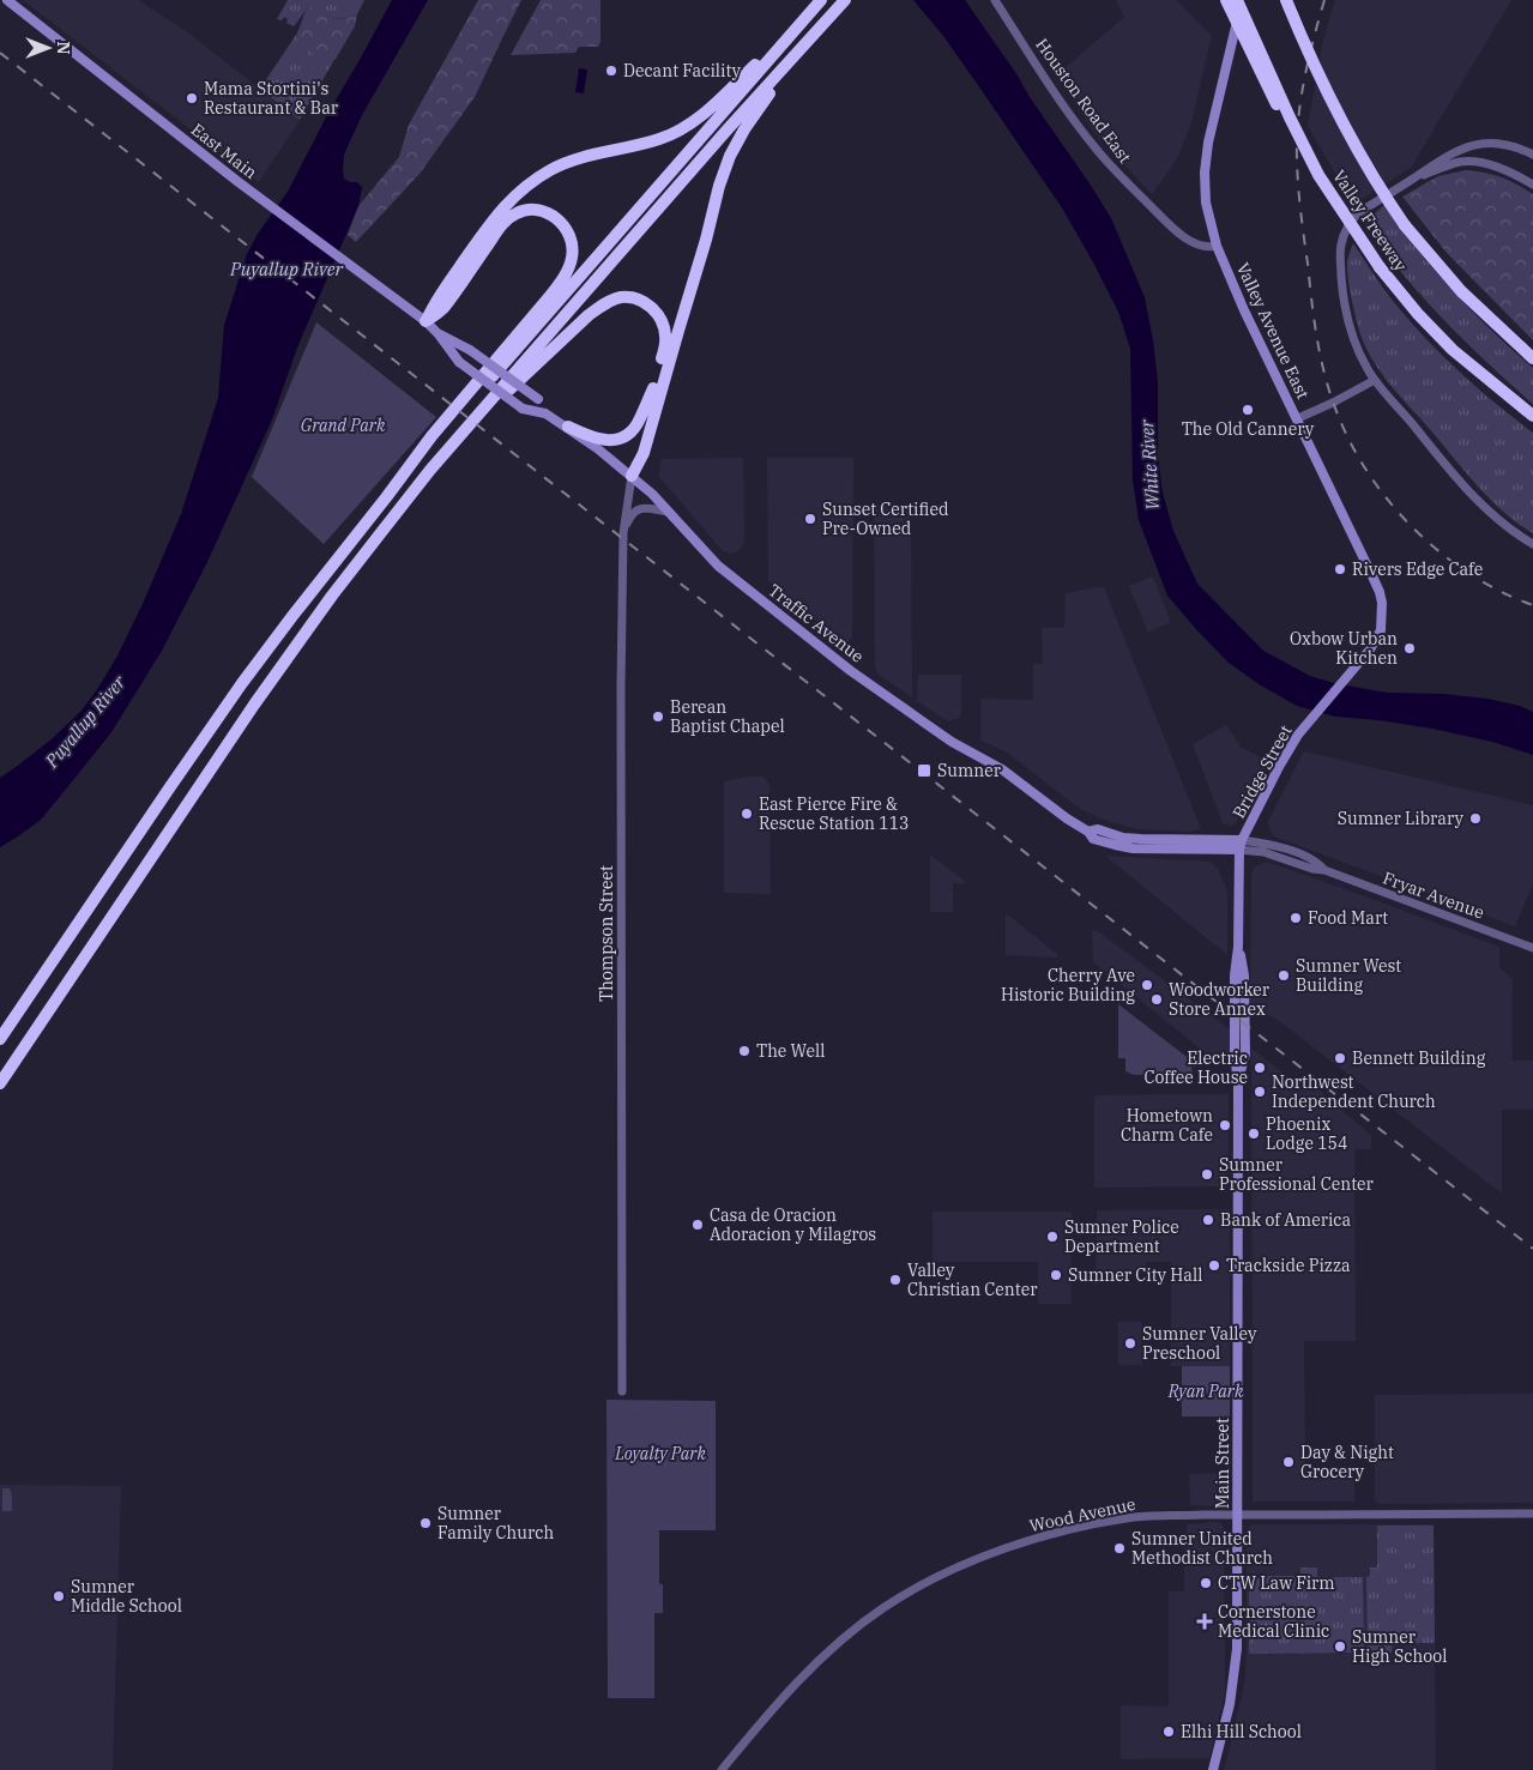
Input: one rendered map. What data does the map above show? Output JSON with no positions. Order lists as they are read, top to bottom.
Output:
{
  "streets": {
    "highway": ["Valley Freeway"],
    "main road": [
      "East Main",
      "Valley Avenue East",
      "Traffic Avenue",
      "Bridge Street",
      "Main Street"
    ],
    "street": [
      "Houston Road East",
      "Fryar Avenue",
      "Thompson Street",
      "Wood Avenue"
    ]
  },
  "crossings": [
    ["Houston Road East", "Valley Avenue East"],
    ["East Main", "Traffic Avenue"],
    ["Valley Avenue East", "Bridge Street"],
    ["Traffic Avenue", "Bridge Street"],
    ["Traffic Avenue", "Fryar Avenue"],
    ["Traffic Avenue", "Thompson Street"],
    ["Traffic Avenue", "Main Street"],
    ["Bridge Street", "Fryar Avenue"],
    ["Bridge Street", "Main Street"],
    ["Fryar Avenue", "Main Street"],
    ["Main Street", "Wood Avenue"]
  ],
  "water": ["Puyallup River", "White River"],
  "parks": ["Grand Park", "Ryan Park", "Loyalty Park"],
  "places": {
    "other": [
      "Decant Facility",
      "Mama Stortini's Restaurant & Bar",
      "The Old Cannery",
      "Sunset Certified Pre-Owned",
      "Rivers Edge Cafe",
      "Oxbow Urban Kitchen",
      "Berean Baptist Chapel",
      "East Pierce Fire & Rescue Station 113",
      "Sumner Library",
      "Food Mart",
      "Sumner West Building",
      "Cherry Ave Historic Building",
      "Woodworker Store Annex",
      "The Well",
      "Bennett Building",
      "Electric Coffee House",
      "Northwest Independent Church",
      "Hometown Charm Cafe",
      "Phoenix Lodge 154",
      "Sumner Professional Center",
      "Bank of America",
      "Casa de Oracion Adoracion y Milagros",
      "Sumner Police Department",
      "Trackside Pizza",
      "Sumner City Hall",
      "Valley Christian Center",
      "Sumner Valley Preschool",
      "Day & Night Grocery",
      "Sumner Family Church",
      "Sumner United Methodist Church",
      "CTW Law Firm",
      "Sumner Middle School",
      "Sumner High School",
      "Elhi Hill School"
    ],
    "transit": ["Sumner"],
    "health": ["Cornerstone Medical Clinic"]
  },
  "north": "right"
}
